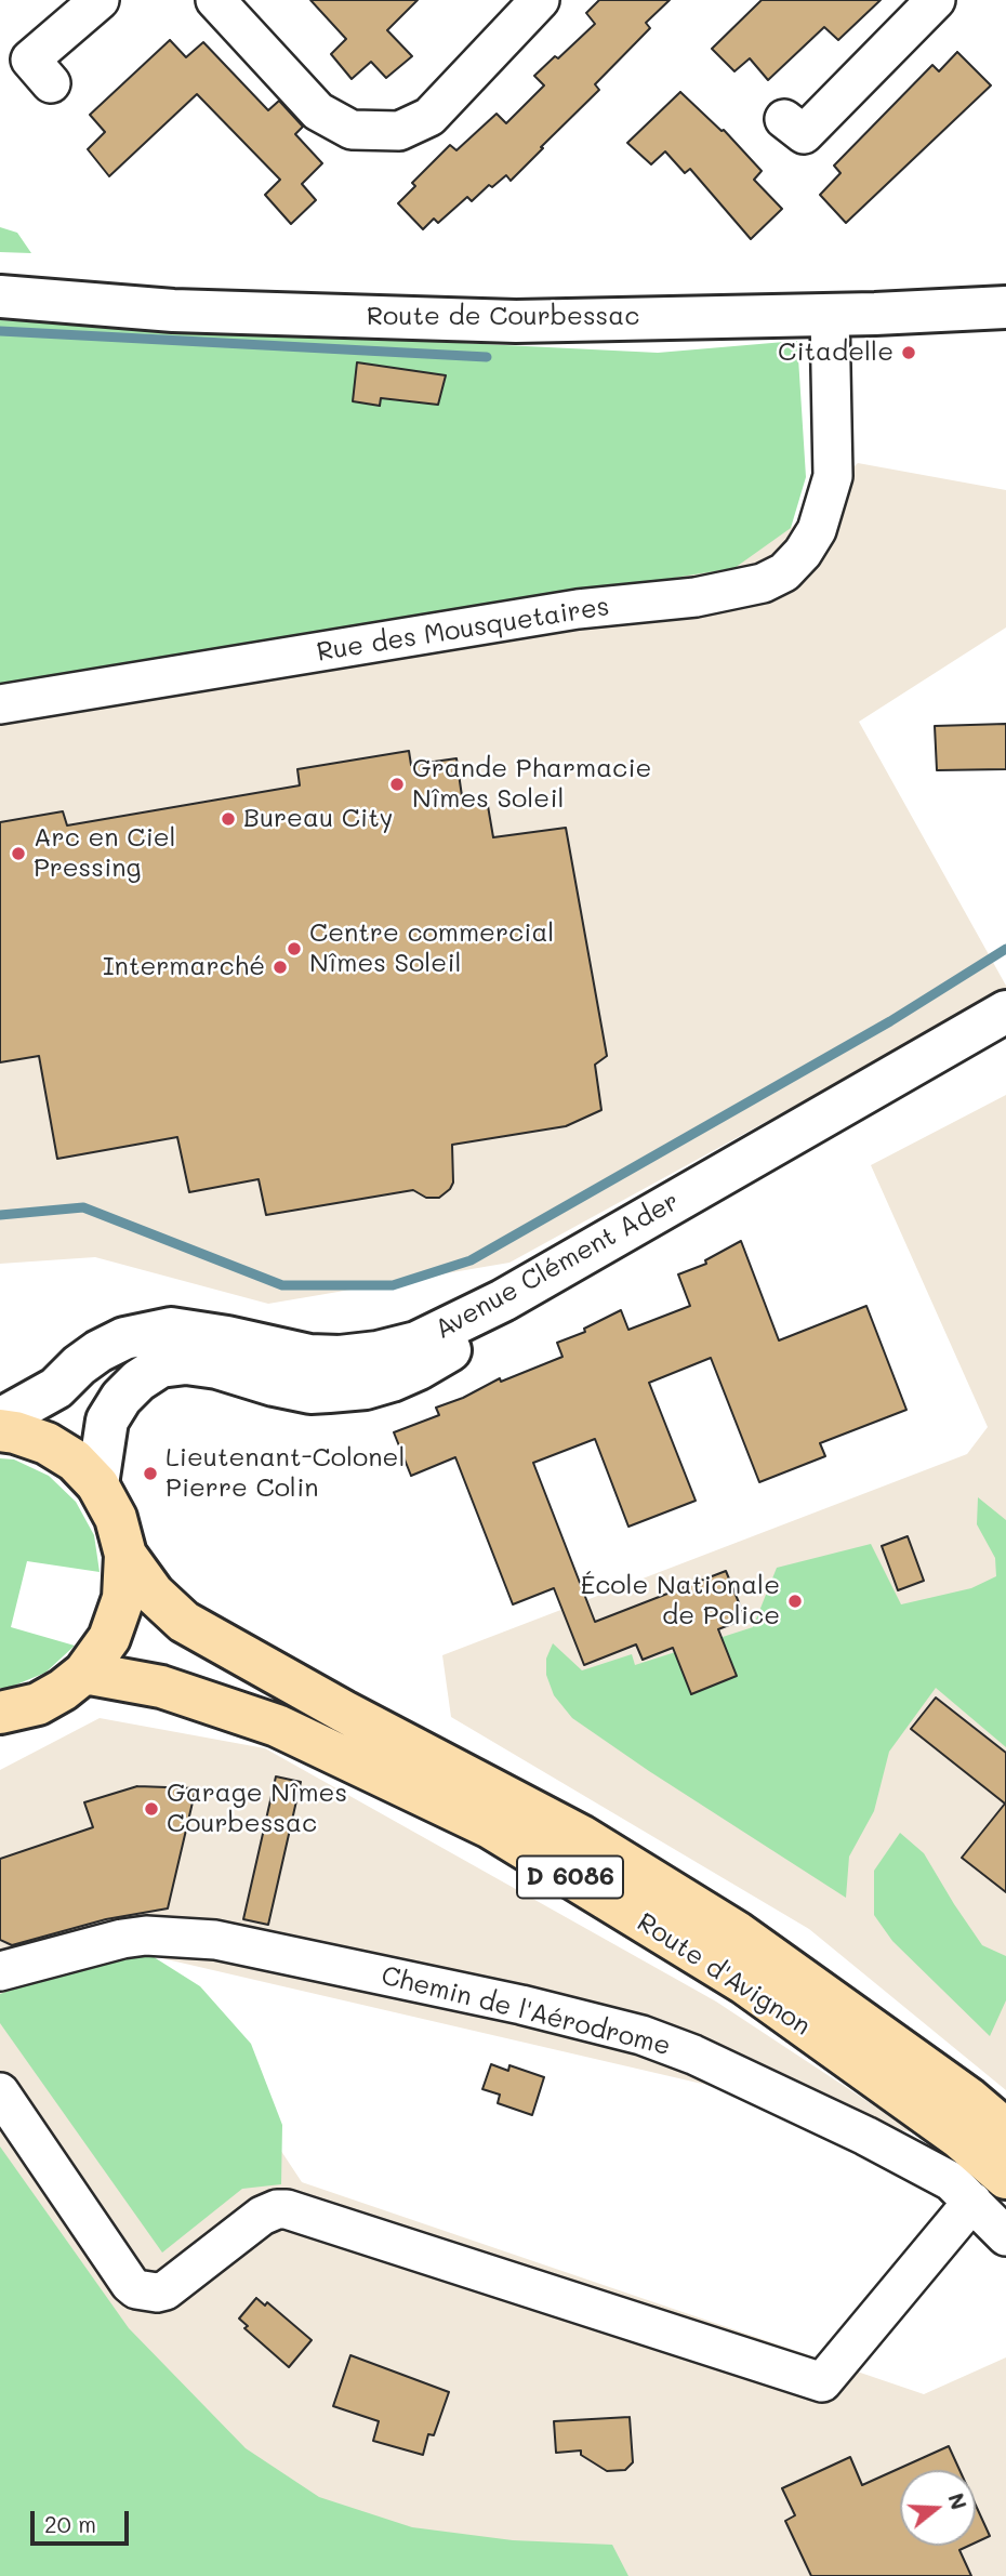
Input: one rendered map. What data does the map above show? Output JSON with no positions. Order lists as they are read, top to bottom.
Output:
{
  "streets": {
    "main road": ["D 6086", "Route d'Avignon"],
    "street": [
      "Route de Courbessac",
      "Rue des Mousquetaires",
      "Avenue Clément Ader",
      "Chemin de l'Aérodrome"
    ]
  },
  "crossings": [
    ["Route de Courbessac", "Rue des Mousquetaires"]
  ],
  "places": [
    "Citadelle",
    "Grande Pharmacie Nîmes Soleil",
    "Bureau City",
    "Arc en Ciel Pressing",
    "Centre commercial Nîmes Soleil",
    "Intermarché",
    "Lieutenant-Colonel Pierre Colin",
    "École Nationale de Police",
    "Garage Nîmes Courbessac"
  ],
  "scale_bar": "20 m",
  "north": "right"
}
